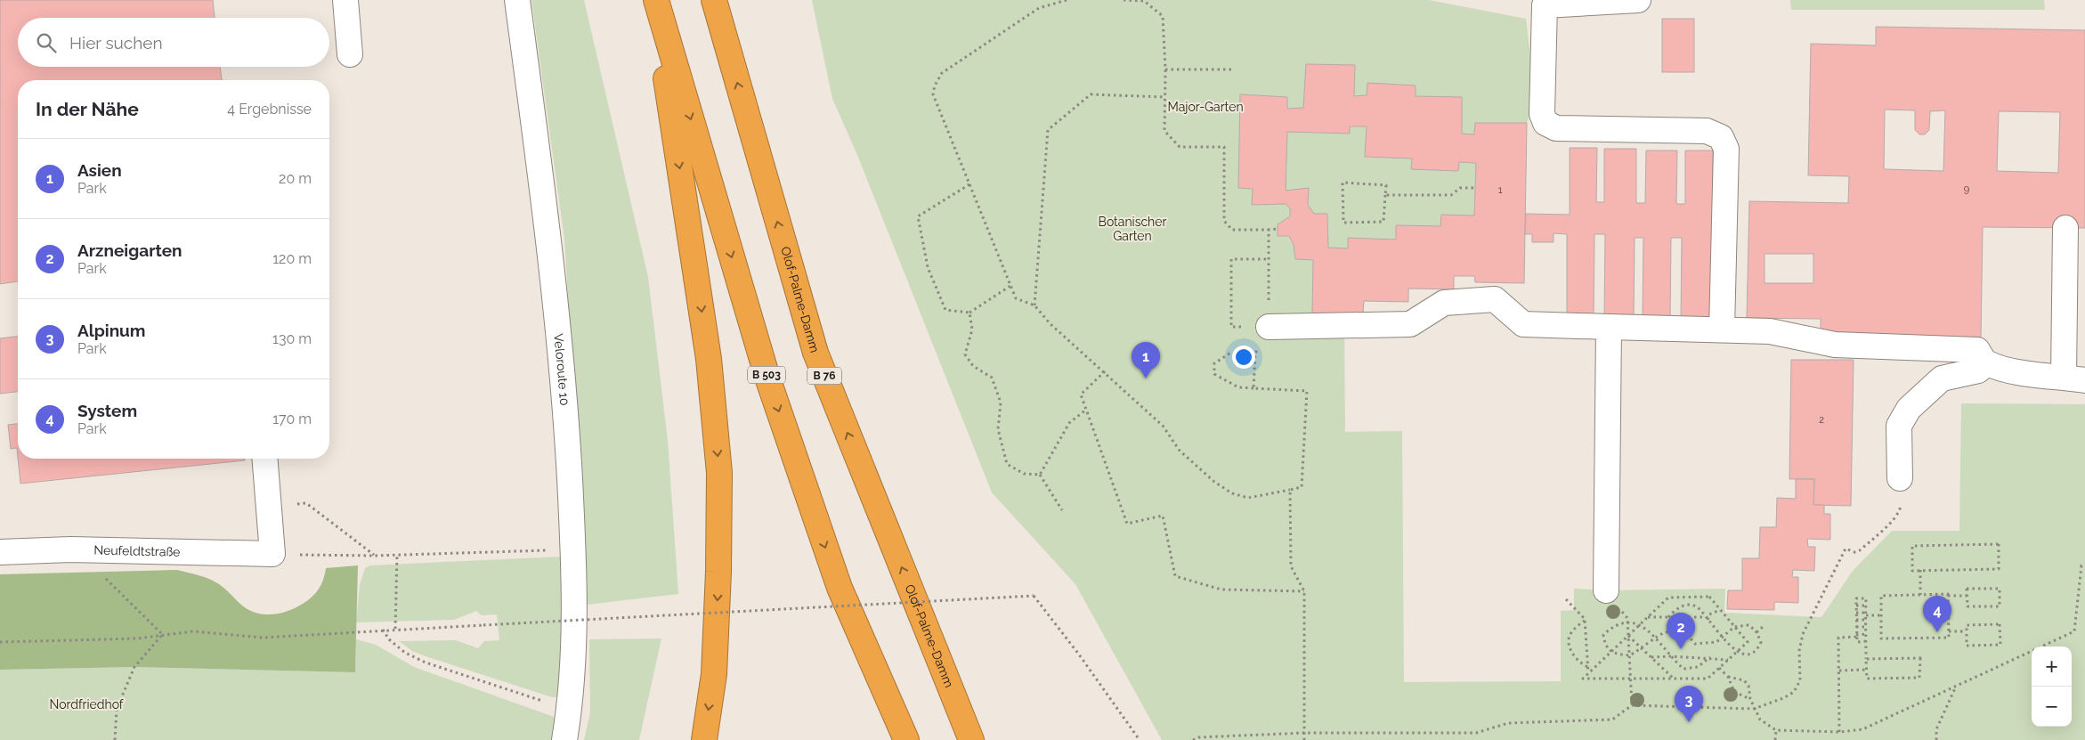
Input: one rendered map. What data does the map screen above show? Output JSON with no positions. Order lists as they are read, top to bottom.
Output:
{
  "streets": {
    "highway": ["Olof-Palme-Damm", "B 503", "B 76"],
    "street": ["Veloroute 10", "Neufeldtstraße"]
  },
  "parks": ["Major-Garten", "Botanischer Garten", "Nordfriedhof"],
  "house_numbers": ["9", "1", "2"],
  "page": {
    "search": "Hier suchen",
    "heading": ["In der Nähe", "4 Ergebnisse"],
    "list": [
      {
        "mark": "1",
        "name": "Asien",
        "note": "Park",
        "value": "20 m"
      },
      {
        "mark": "2",
        "name": "Arzneigarten",
        "note": "Park",
        "value": "120 m"
      },
      {
        "mark": "3",
        "name": "Alpinum",
        "note": "Park",
        "value": "130 m"
      },
      {
        "mark": "4",
        "name": "System",
        "note": "Park",
        "value": "170 m"
      }
    ],
    "pins": [
      "1",
      "4",
      "2",
      "3"
    ],
    "map_buttons": ["+", "−"]
  }
}
